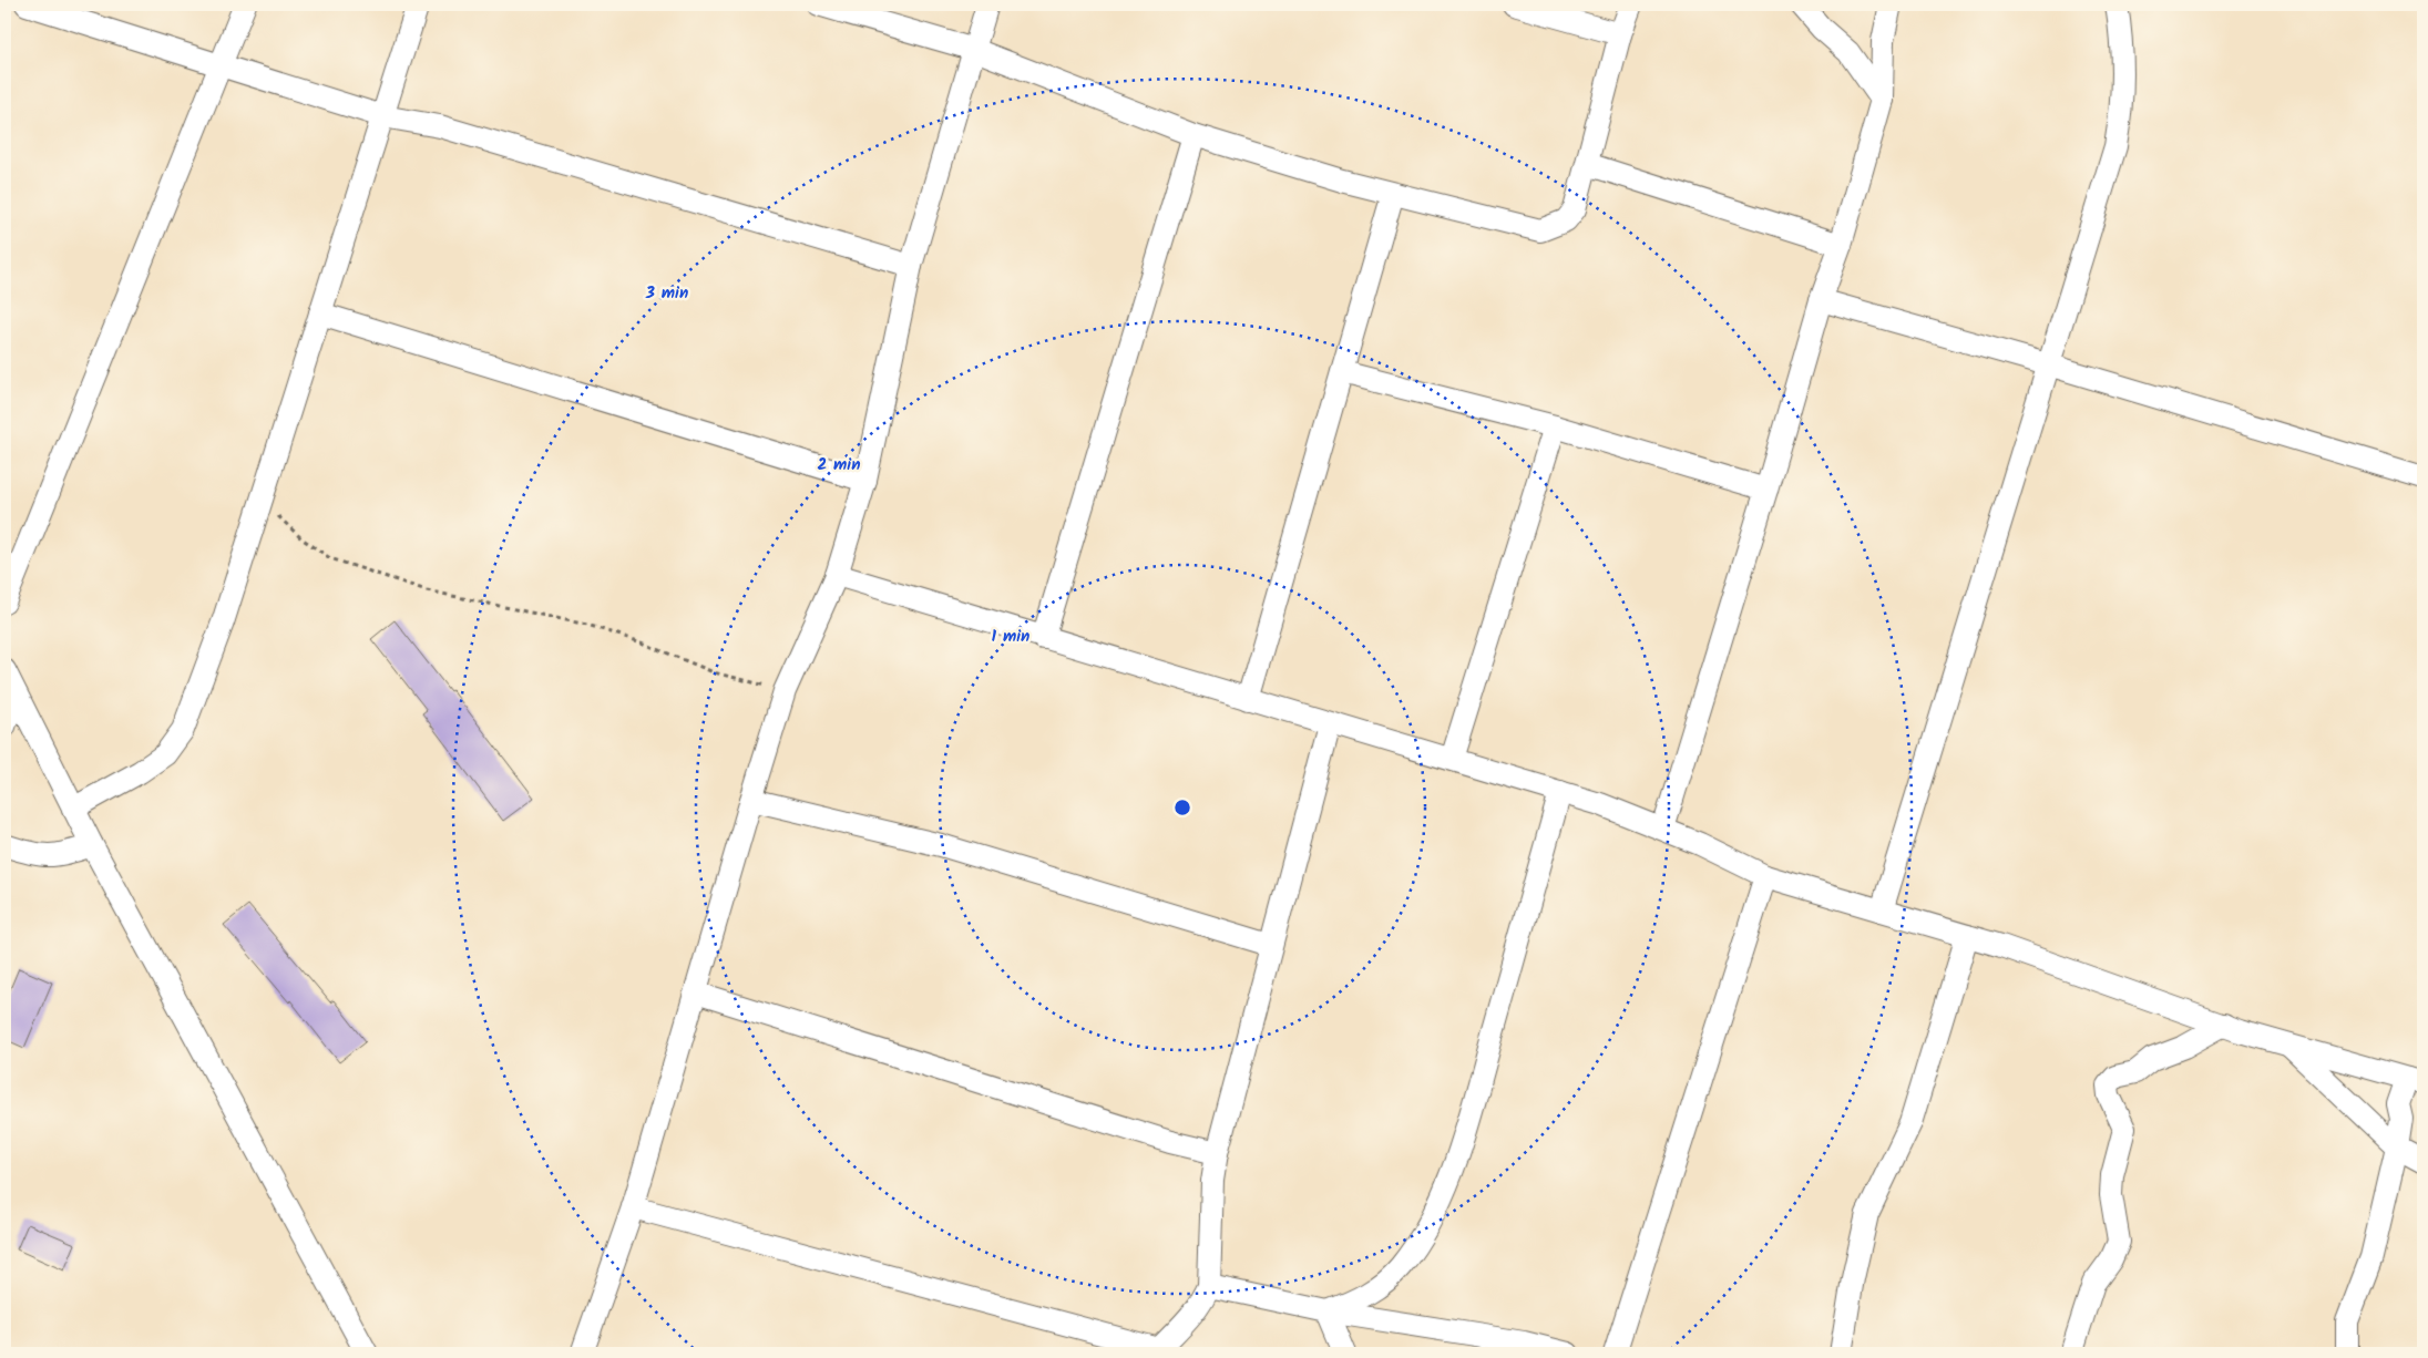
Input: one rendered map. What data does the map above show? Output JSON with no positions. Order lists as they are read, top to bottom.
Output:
{
  "rings": ["3 min", "2 min", "1 min"]
}
